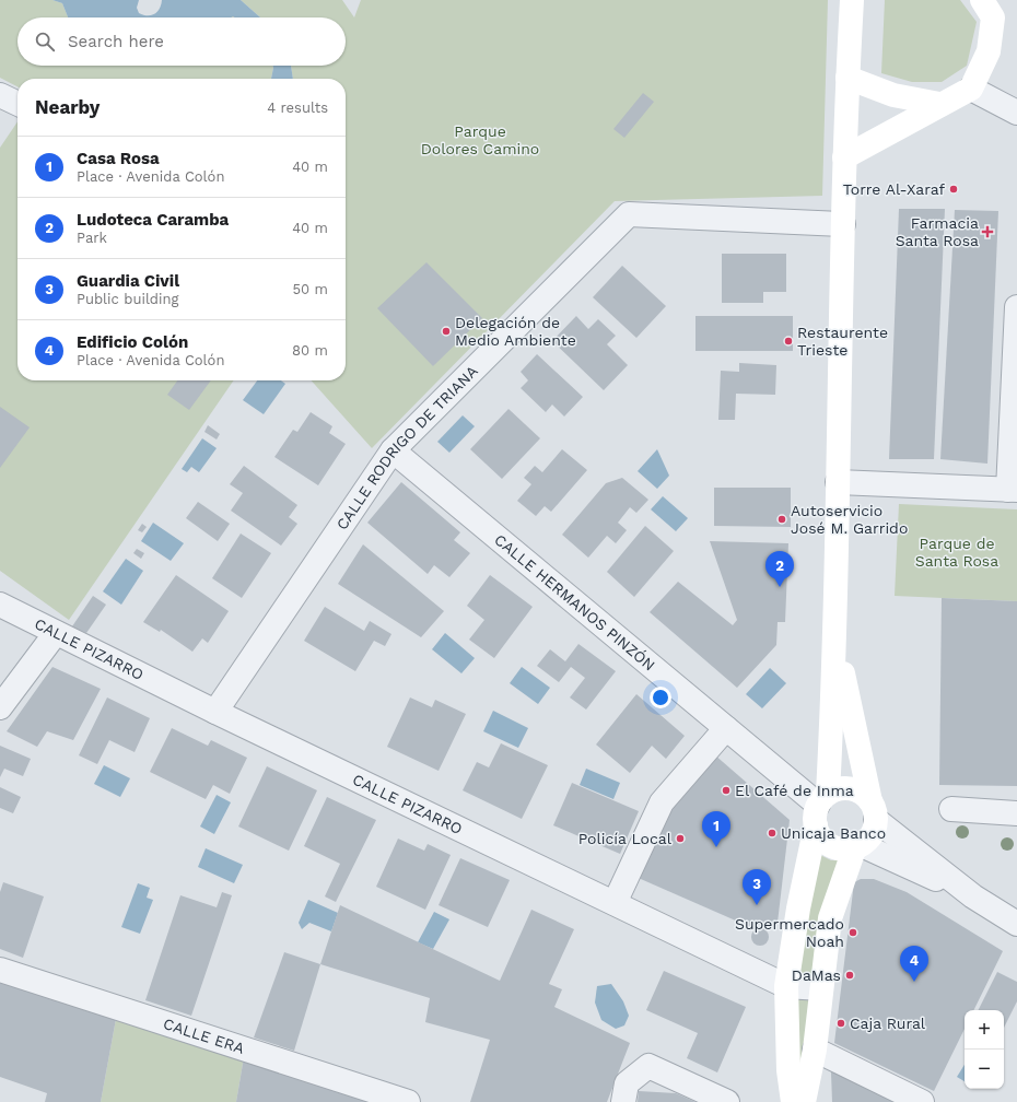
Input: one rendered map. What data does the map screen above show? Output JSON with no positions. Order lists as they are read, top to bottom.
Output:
{
  "streets": {
    "street": [
      "CALLE RODRIGO DE TRIANA",
      "CALLE HERMANOS PINZÓN",
      "CALLE PIZARRO",
      "CALLE ERA"
    ]
  },
  "crossings": [
    ["CALLE RODRIGO DE TRIANA", "CALLE HERMANOS PINZÓN"],
    ["CALLE RODRIGO DE TRIANA", "CALLE PIZARRO"]
  ],
  "parks": ["Parque Dolores Camino", "Parque de Santa Rosa"],
  "places": {
    "other": [
      "Torre Al-Xaraf",
      "Delegación de Medio Ambiente",
      "Restaurente Trieste",
      "Autoservicio José M. Garrido",
      "El Café de Inma",
      "Unicaja Banco",
      "Policía Local",
      "Supermercado Noah",
      "DaMas",
      "Caja Rural"
    ],
    "health": ["Farmacia Santa Rosa"]
  },
  "page": {
    "search": "Search here",
    "heading": ["Nearby", "4 results"],
    "list": [
      {
        "mark": "1",
        "name": "Casa Rosa",
        "note": "Place · Avenida Colón",
        "value": "40 m"
      },
      {
        "mark": "2",
        "name": "Ludoteca Caramba",
        "note": "Park",
        "value": "40 m"
      },
      {
        "mark": "3",
        "name": "Guardia Civil",
        "note": "Public building",
        "value": "50 m"
      },
      {
        "mark": "4",
        "name": "Edificio Colón",
        "note": "Place · Avenida Colón",
        "value": "80 m"
      }
    ],
    "pins": [
      "2",
      "1",
      "3",
      "4"
    ],
    "map_buttons": ["+", "−"]
  }
}
